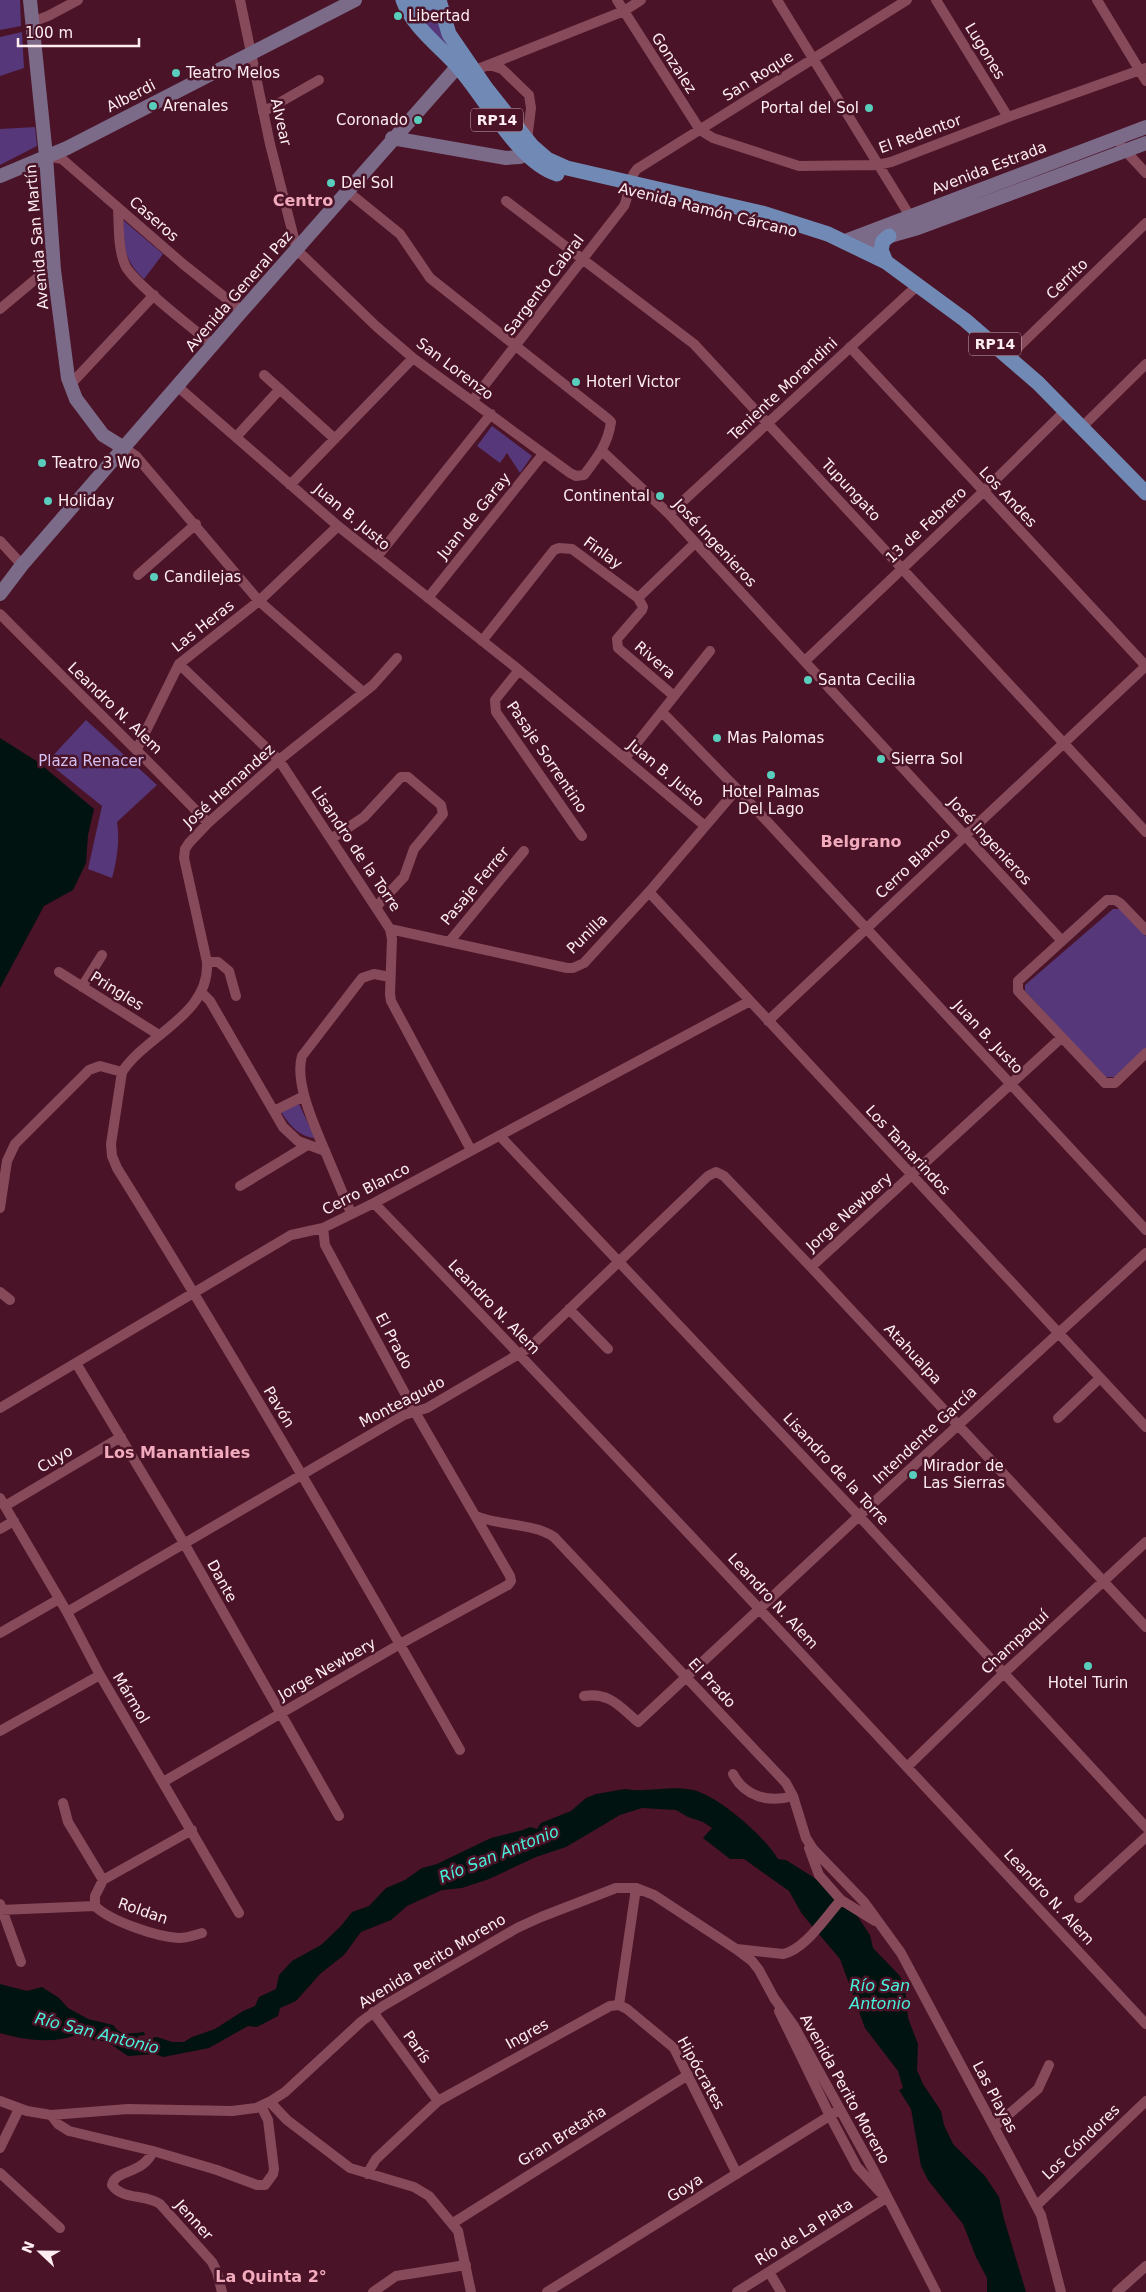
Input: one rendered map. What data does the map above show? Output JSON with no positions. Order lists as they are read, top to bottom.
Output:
{
  "streets": {
    "main road": [
      "Alberdi",
      "RP14",
      "Avenida Estrada",
      "Avenida Ramón Cárcano",
      "Avenida San Martín",
      "Avenida General Paz"
    ],
    "street": [
      "Lugones",
      "Gonzalez",
      "San Roque",
      "Alvear",
      "El Redentor",
      "Caseros",
      "Cerrito",
      "Sargento Cabral",
      "San Lorenzo",
      "Teniente Morandini",
      "Tupungato",
      "Los Andes",
      "Juan de Garay",
      "Juan B. Justo",
      "13 de Febrero",
      "José Ingenieros",
      "Finlay",
      "Las Heras",
      "Rivera",
      "Leandro N. Alem",
      "Pasaje Sorrentino",
      "José Hernandez",
      "Lisandro de la Torre",
      "Cerro Blanco",
      "Pasaje Ferrer",
      "Punilla",
      "Pringles",
      "Los Tamarindos",
      "Jorge Newbery",
      "El Prado",
      "Atahualpa",
      "Monteagudo",
      "Pavón",
      "Intendente García",
      "Cuyo",
      "Dante",
      "Champaquí",
      "Mármol",
      "Roldan",
      "Avenida Perito Moreno",
      "Ingres",
      "París",
      "Hipócrates",
      "Las Playas",
      "Gran Bretaña",
      "Los Cóndores",
      "Goya",
      "Jenner",
      "Río de La Plata"
    ]
  },
  "crossings": [
    ["Lugones", "El Redentor"],
    ["Gonzalez", "San Roque"],
    ["Gonzalez", "El Redentor"],
    ["San Roque", "El Redentor"],
    ["San Roque", "Avenida Ramón Cárcano"],
    ["San Roque", "Sargento Cabral"],
    ["Alberdi", "Alvear"],
    ["Alberdi", "Caseros"],
    ["Alberdi", "Avenida San Martín"],
    ["RP14", "Avenida Ramón Cárcano"],
    ["RP14", "Avenida General Paz"],
    ["Alvear", "Avenida General Paz"],
    ["Alvear", "San Lorenzo"],
    ["Avenida Estrada", "Avenida Ramón Cárcano"],
    ["Avenida Ramón Cárcano", "Cerrito"],
    ["Avenida Ramón Cárcano", "Sargento Cabral"],
    ["Avenida Ramón Cárcano", "Avenida General Paz"],
    ["Avenida Ramón Cárcano", "Teniente Morandini"],
    ["Avenida Ramón Cárcano", "13 de Febrero"],
    ["Caseros", "Avenida San Martín"],
    ["Caseros", "Avenida General Paz"],
    ["Avenida San Martín", "Avenida General Paz"],
    ["Sargento Cabral", "San Lorenzo"],
    ["Sargento Cabral", "Tupungato"],
    ["Avenida General Paz", "San Lorenzo"],
    ["Avenida General Paz", "Juan B. Justo"],
    ["San Lorenzo", "Juan de Garay"],
    ["San Lorenzo", "José Ingenieros"],
    ["Teniente Morandini", "Tupungato"],
    ["Teniente Morandini", "Los Andes"],
    ["Teniente Morandini", "José Ingenieros"],
    ["Tupungato", "13 de Febrero"],
    ["Tupungato", "Cerro Blanco"],
    ["Los Andes", "13 de Febrero"],
    ["Los Andes", "Cerro Blanco"],
    ["Juan de Garay", "Juan B. Justo"],
    ["Juan B. Justo", "Finlay"],
    ["Juan B. Justo", "Las Heras"],
    ["Juan B. Justo", "Pasaje Sorrentino"],
    ["Juan B. Justo", "Cerro Blanco"],
    ["Juan B. Justo", "Punilla"],
    ["Juan B. Justo", "Jorge Newbery"],
    ["13 de Febrero", "José Ingenieros"],
    ["José Ingenieros", "Cerro Blanco"],
    ["Finlay", "Rivera"],
    ["Las Heras", "Leandro N. Alem"],
    ["Las Heras", "Lisandro de la Torre"],
    ["Leandro N. Alem", "José Hernandez"],
    ["Leandro N. Alem", "Cerro Blanco"],
    ["Leandro N. Alem", "Monteagudo"],
    ["Leandro N. Alem", "Intendente García"],
    ["Leandro N. Alem", "Champaquí"],
    ["José Hernandez", "Lisandro de la Torre"],
    ["José Hernandez", "Pringles"],
    ["José Hernandez", "Pavón"],
    ["Lisandro de la Torre", "Cerro Blanco"],
    ["Lisandro de la Torre", "Punilla"],
    ["Lisandro de la Torre", "Monteagudo"],
    ["Lisandro de la Torre", "Intendente García"],
    ["Lisandro de la Torre", "Champaquí"],
    ["Cerro Blanco", "Los Tamarindos"],
    ["Cerro Blanco", "El Prado"],
    ["Cerro Blanco", "Pavón"],
    ["Cerro Blanco", "Dante"],
    ["Pasaje Ferrer", "Punilla"],
    ["Punilla", "Los Tamarindos"],
    ["Los Tamarindos", "Jorge Newbery"],
    ["Los Tamarindos", "Intendente García"],
    ["Jorge Newbery", "El Prado"],
    ["Jorge Newbery", "Atahualpa"],
    ["Jorge Newbery", "Pavón"],
    ["Jorge Newbery", "Dante"],
    ["Jorge Newbery", "Mármol"],
    ["El Prado", "Monteagudo"],
    ["El Prado", "Intendente García"],
    ["El Prado", "Las Playas"],
    ["Atahualpa", "Monteagudo"],
    ["Atahualpa", "Intendente García"],
    ["Atahualpa", "Champaquí"],
    ["Monteagudo", "Pavón"],
    ["Monteagudo", "Dante"],
    ["Monteagudo", "Mármol"],
    ["Cuyo", "Dante"],
    ["Cuyo", "Mármol"],
    ["Avenida Perito Moreno", "París"],
    ["Avenida Perito Moreno", "Goya"],
    ["Avenida Perito Moreno", "Río de La Plata"],
    ["Ingres", "París"],
    ["Ingres", "Hipócrates"],
    ["Hipócrates", "Gran Bretaña"],
    ["Hipócrates", "Goya"],
    ["Las Playas", "Los Cóndores"]
  ],
  "districts": [
    "Centro",
    "Belgrano",
    "Los Manantiales",
    "La Quinta 2°"
  ],
  "water": ["Río San Antonio"],
  "parks": ["Plaza Renacer"],
  "places": [
    "Libertad",
    "Teatro Melos",
    "Arenales",
    "Portal del Sol",
    "Coronado",
    "Del Sol",
    "Hoterl Victor",
    "Teatro 3 Wo",
    "Continental",
    "Holiday",
    "Candilejas",
    "Santa Cecilia",
    "Mas Palomas",
    "Sierra Sol",
    "Hotel Palmas Del Lago",
    "Mirador de Las Sierras",
    "Hotel Turin"
  ],
  "scale_bar": "100 m",
  "north": "left"
}
